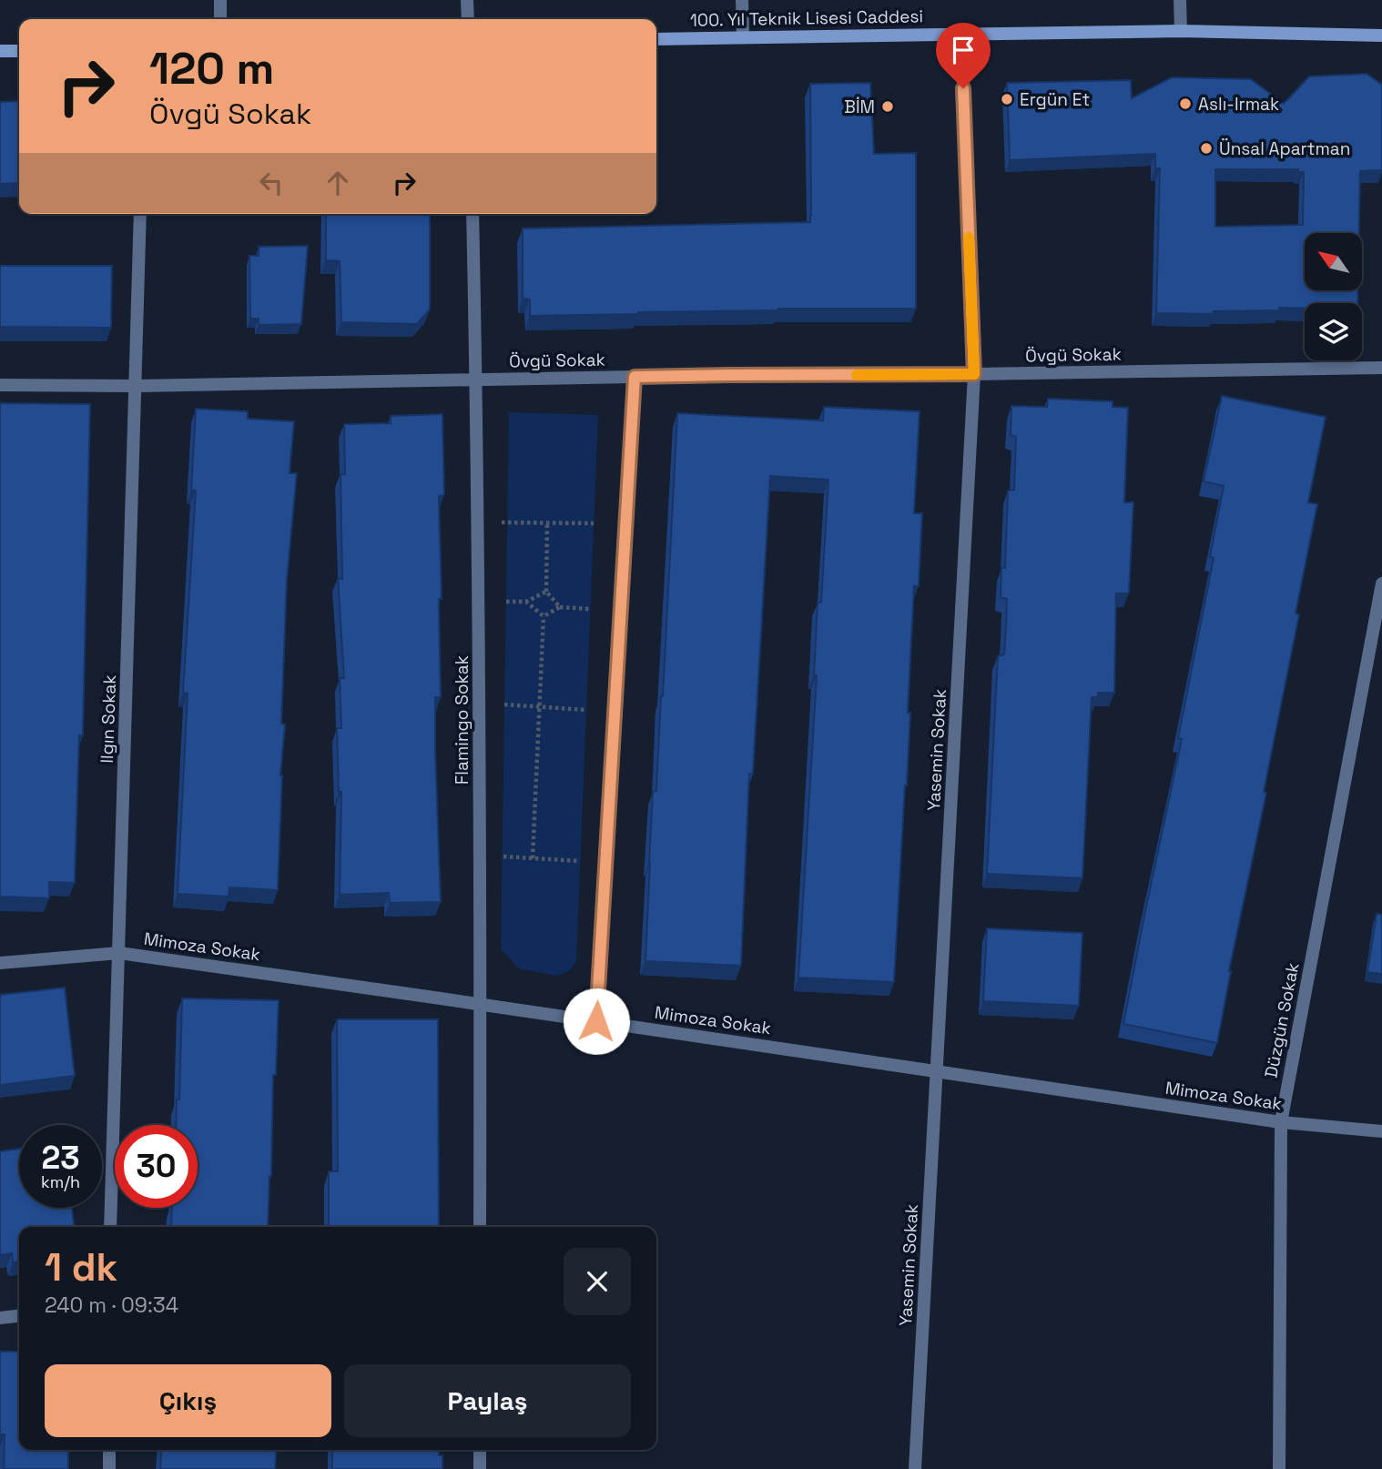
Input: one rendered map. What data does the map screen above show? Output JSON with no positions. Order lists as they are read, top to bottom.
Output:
{
  "streets": {
    "main road": ["100. Yıl Teknik Lisesi Caddesi"],
    "street": [
      "Övgü Sokak",
      "Ilgın Sokak",
      "Flamingo Sokak",
      "Yasemin Sokak",
      "Mimoza Sokak",
      "Düzgün Sokak"
    ]
  },
  "crossings": [
    ["100. Yıl Teknik Lisesi Caddesi", "Yasemin Sokak"],
    ["Övgü Sokak", "Ilgın Sokak"],
    ["Övgü Sokak", "Flamingo Sokak"],
    ["Övgü Sokak", "Yasemin Sokak"],
    ["Ilgın Sokak", "Mimoza Sokak"],
    ["Flamingo Sokak", "Mimoza Sokak"],
    ["Yasemin Sokak", "Mimoza Sokak"],
    ["Mimoza Sokak", "Düzgün Sokak"]
  ],
  "places": [
    "Ergün Et",
    "Aslı-Irmak",
    "BİM",
    "Ünsal Apartman"
  ],
  "north": "top left",
  "page": {
    "turn": ["120 m", "Övgü Sokak"],
    "speed": "23 km/h",
    "limit": "30",
    "heading": ["1 dk", "240 m · 09:34"],
    "buttons": ["Çıkış", "Paylaş"]
  }
}
